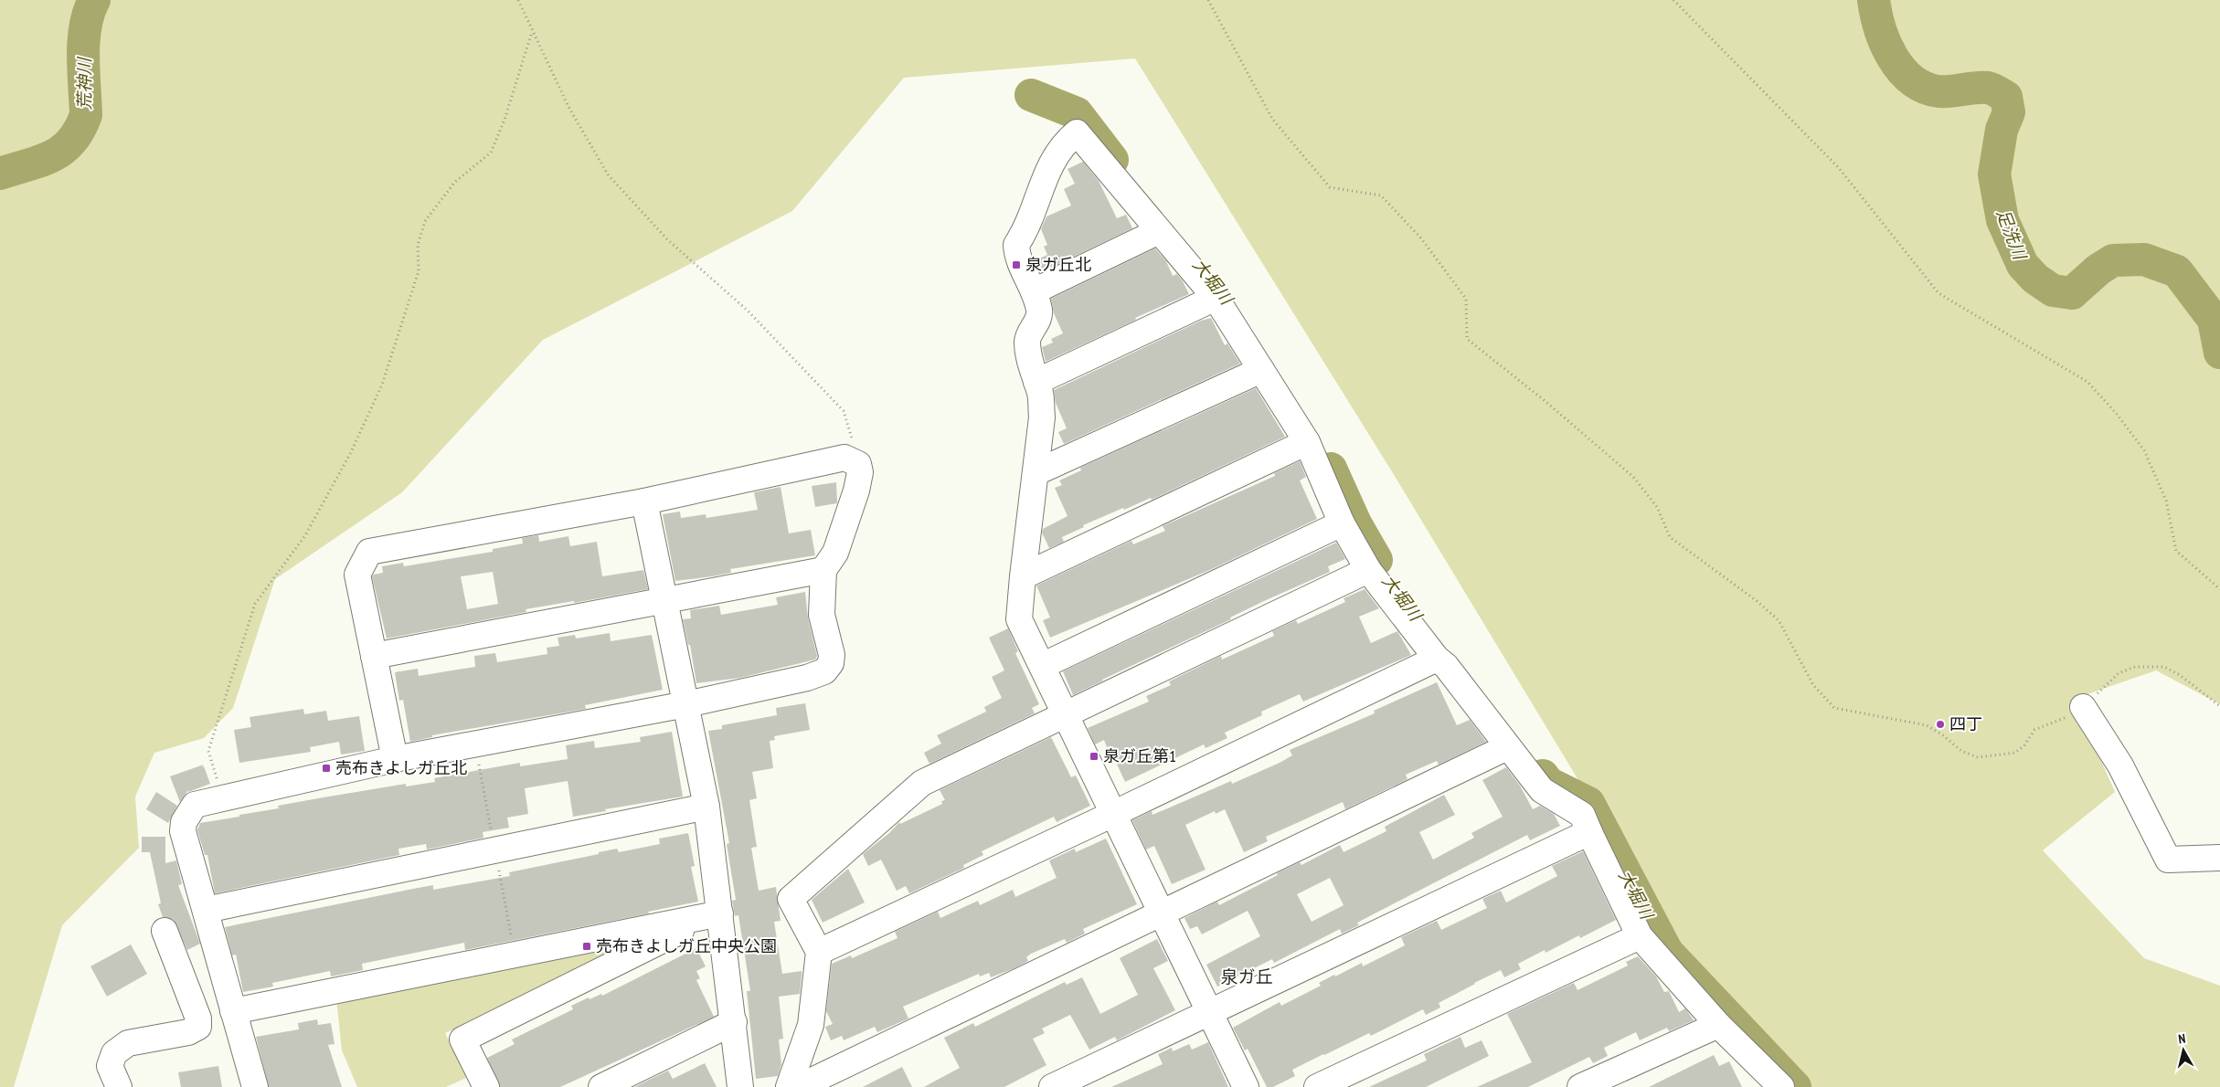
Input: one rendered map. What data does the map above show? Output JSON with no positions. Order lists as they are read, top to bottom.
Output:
{
  "districts": ["泉ガ丘"],
  "water": ["荒神川", "足洗川", "大堀川"],
  "places": {
    "transit": [
      "泉ガ丘北",
      "泉ガ丘第1",
      "売布きよしガ丘北",
      "売布きよしガ丘中央公園"
    ],
    "other": ["四丁"]
  },
  "north": "top"
}
